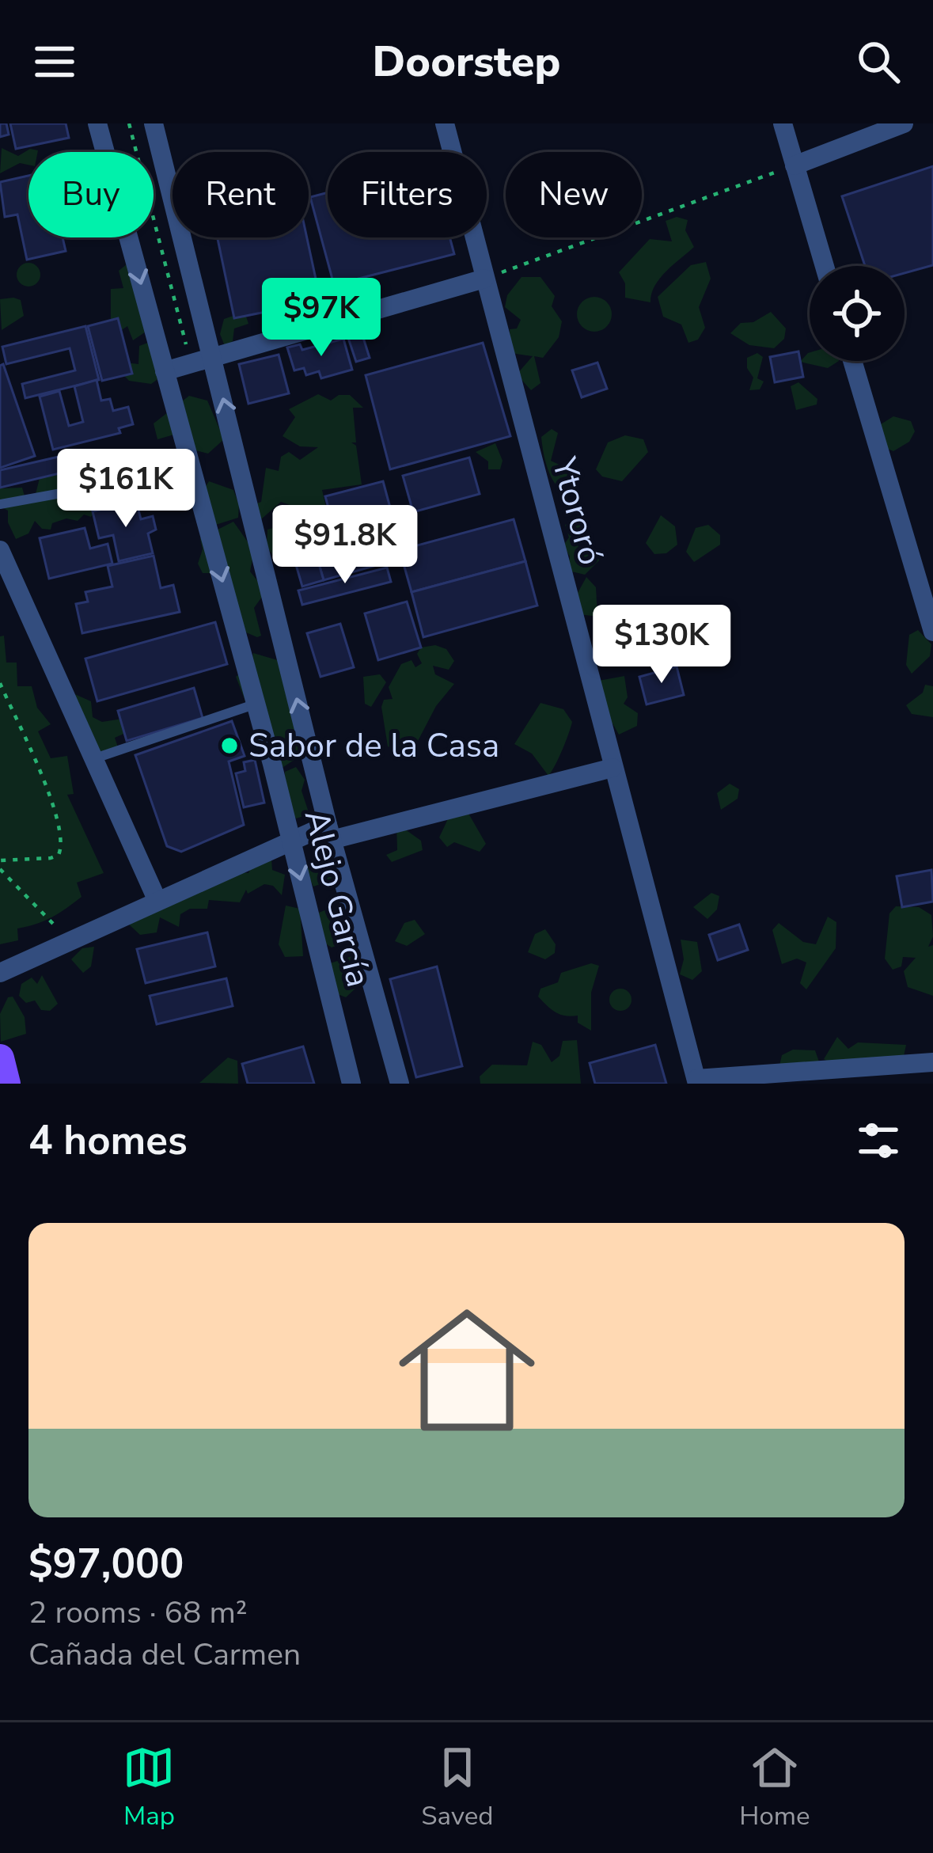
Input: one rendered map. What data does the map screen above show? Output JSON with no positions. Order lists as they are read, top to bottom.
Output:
{
  "streets": {
    "street": ["Ytororó", "Alejo García"]
  },
  "places": ["Sabor de la Casa"],
  "page": {
    "header": "Doorstep",
    "chip": [
      "Buy",
      "Rent",
      "Filters",
      "New"
    ],
    "price": [
      "$97K",
      "$161K",
      "$91.8K",
      "$130K"
    ],
    "heading": "4 homes",
    "list": [
      {
        "name": "$97,000",
        "note": "2 rooms · 68 m² · Cañada del Carmen"
      }
    ],
    "tabs": ["Map", "Saved", "Home"]
  }
}
